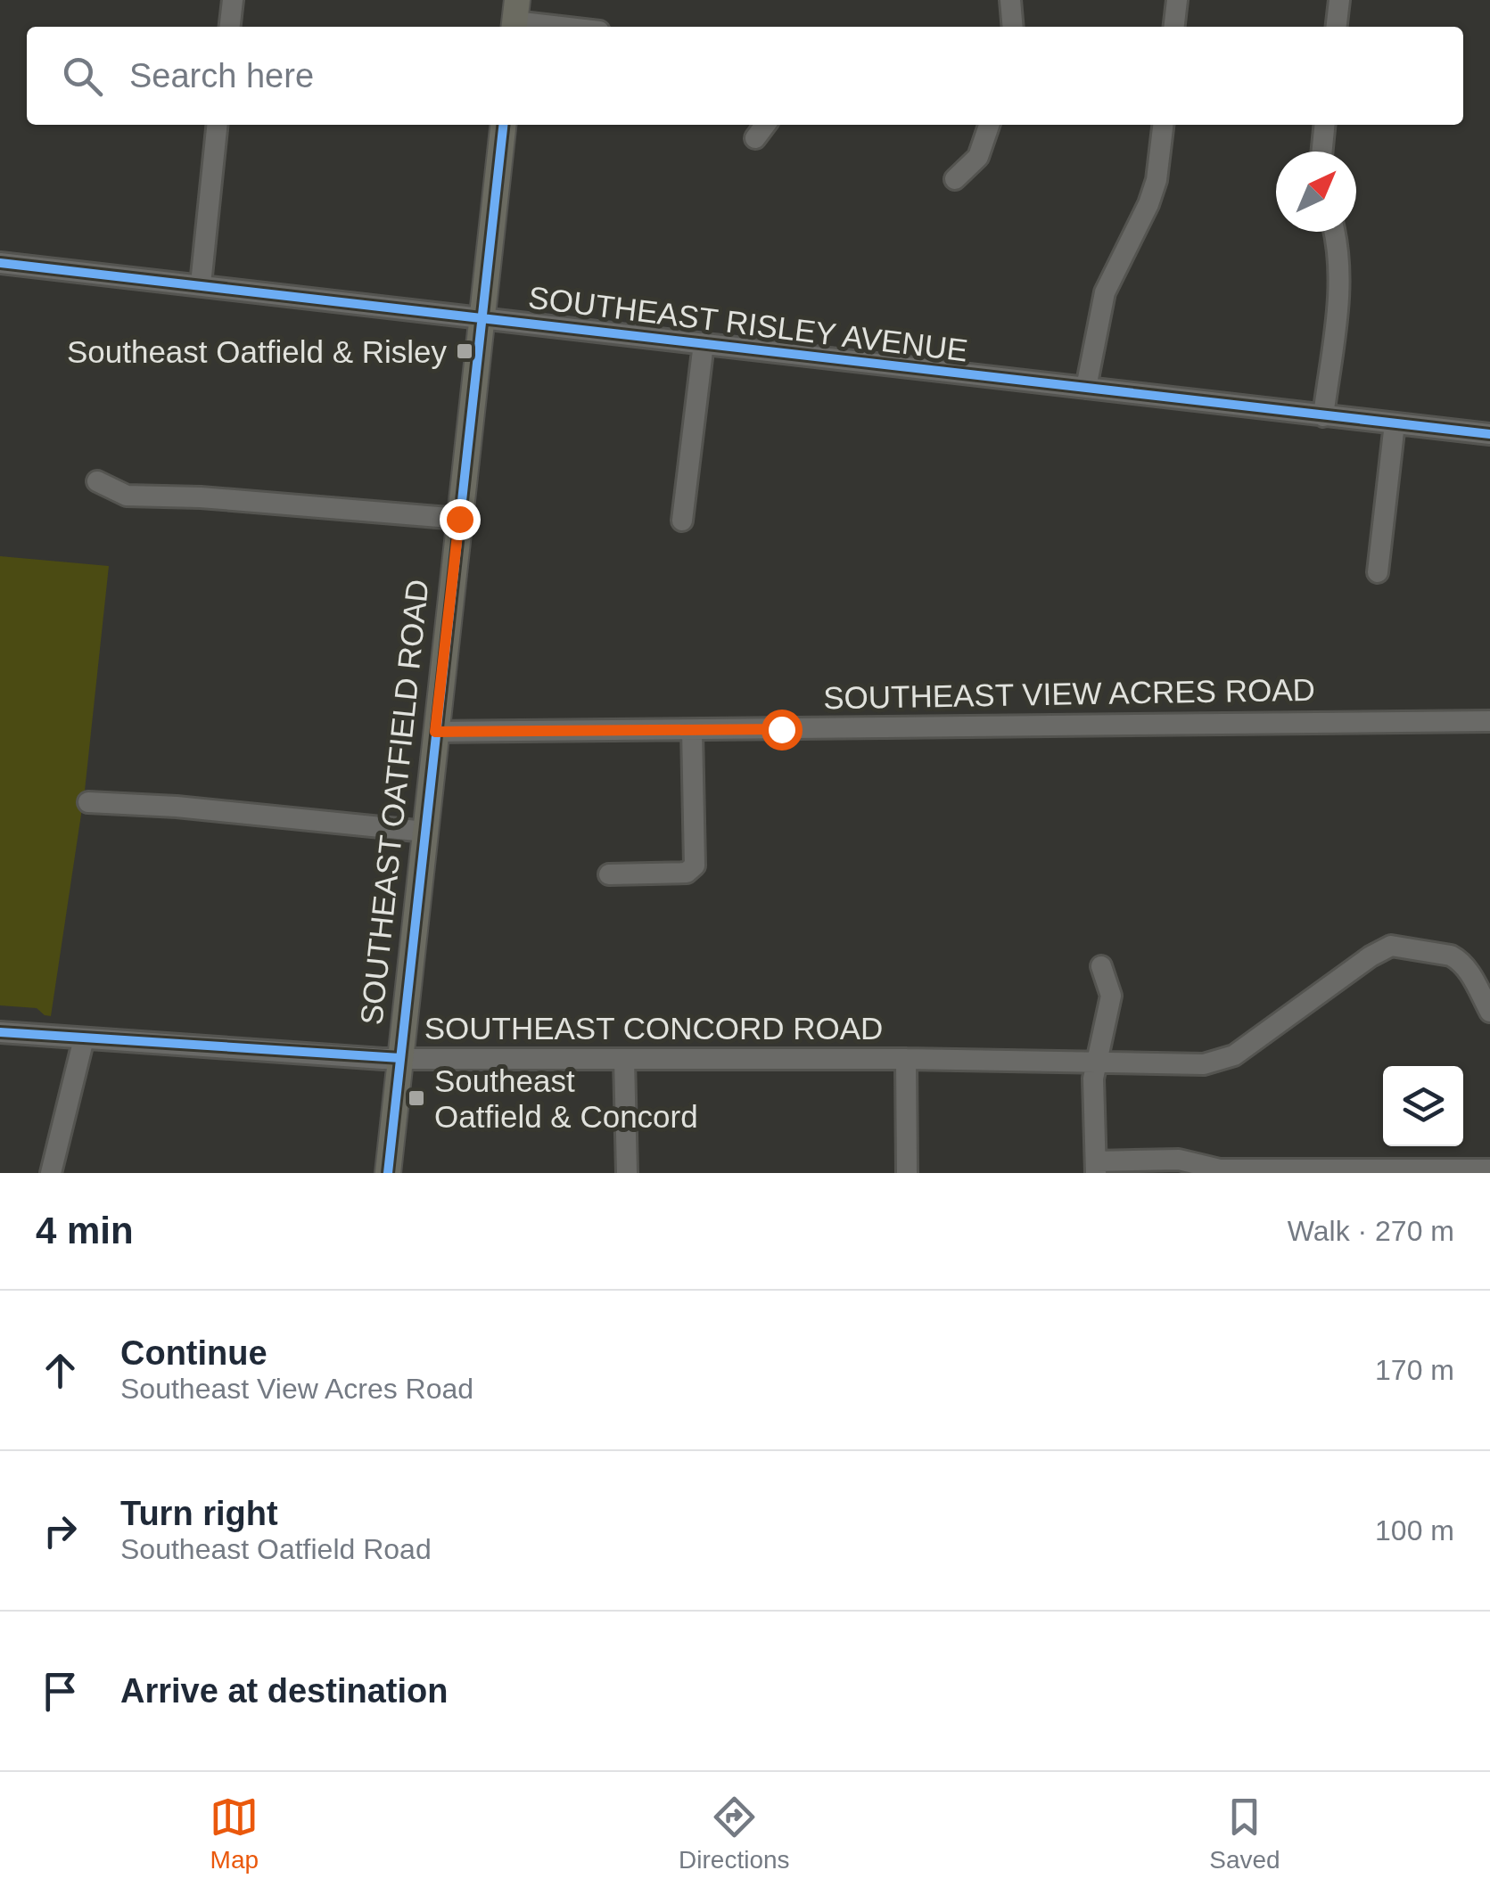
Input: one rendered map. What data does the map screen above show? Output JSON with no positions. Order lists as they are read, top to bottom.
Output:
{
  "streets": {
    "main road": ["SOUTHEAST OATFIELD ROAD"],
    "street": ["SOUTHEAST RISLEY AVENUE", "SOUTHEAST VIEW ACRES ROAD", "SOUTHEAST CONCORD ROAD"]
  },
  "crossings": [
    ["SOUTHEAST RISLEY AVENUE", "SOUTHEAST OATFIELD ROAD"],
    ["SOUTHEAST VIEW ACRES ROAD", "SOUTHEAST OATFIELD ROAD"],
    ["SOUTHEAST OATFIELD ROAD", "SOUTHEAST CONCORD ROAD"]
  ],
  "places": {
    "transit": ["Southeast Oatfield & Risley", "Southeast Oatfield & Concord"]
  },
  "north": "top right",
  "page": {
    "search": "Search here",
    "heading": ["4 min", "Walk · 270 m"],
    "list": [
      ["Continue", "Southeast View Acres Road", "170 m"],
      ["Turn right", "Southeast Oatfield Road", "100 m"],
      "Arrive at destination"
    ],
    "nav": ["Map", "Directions", "Saved"]
  }
}
